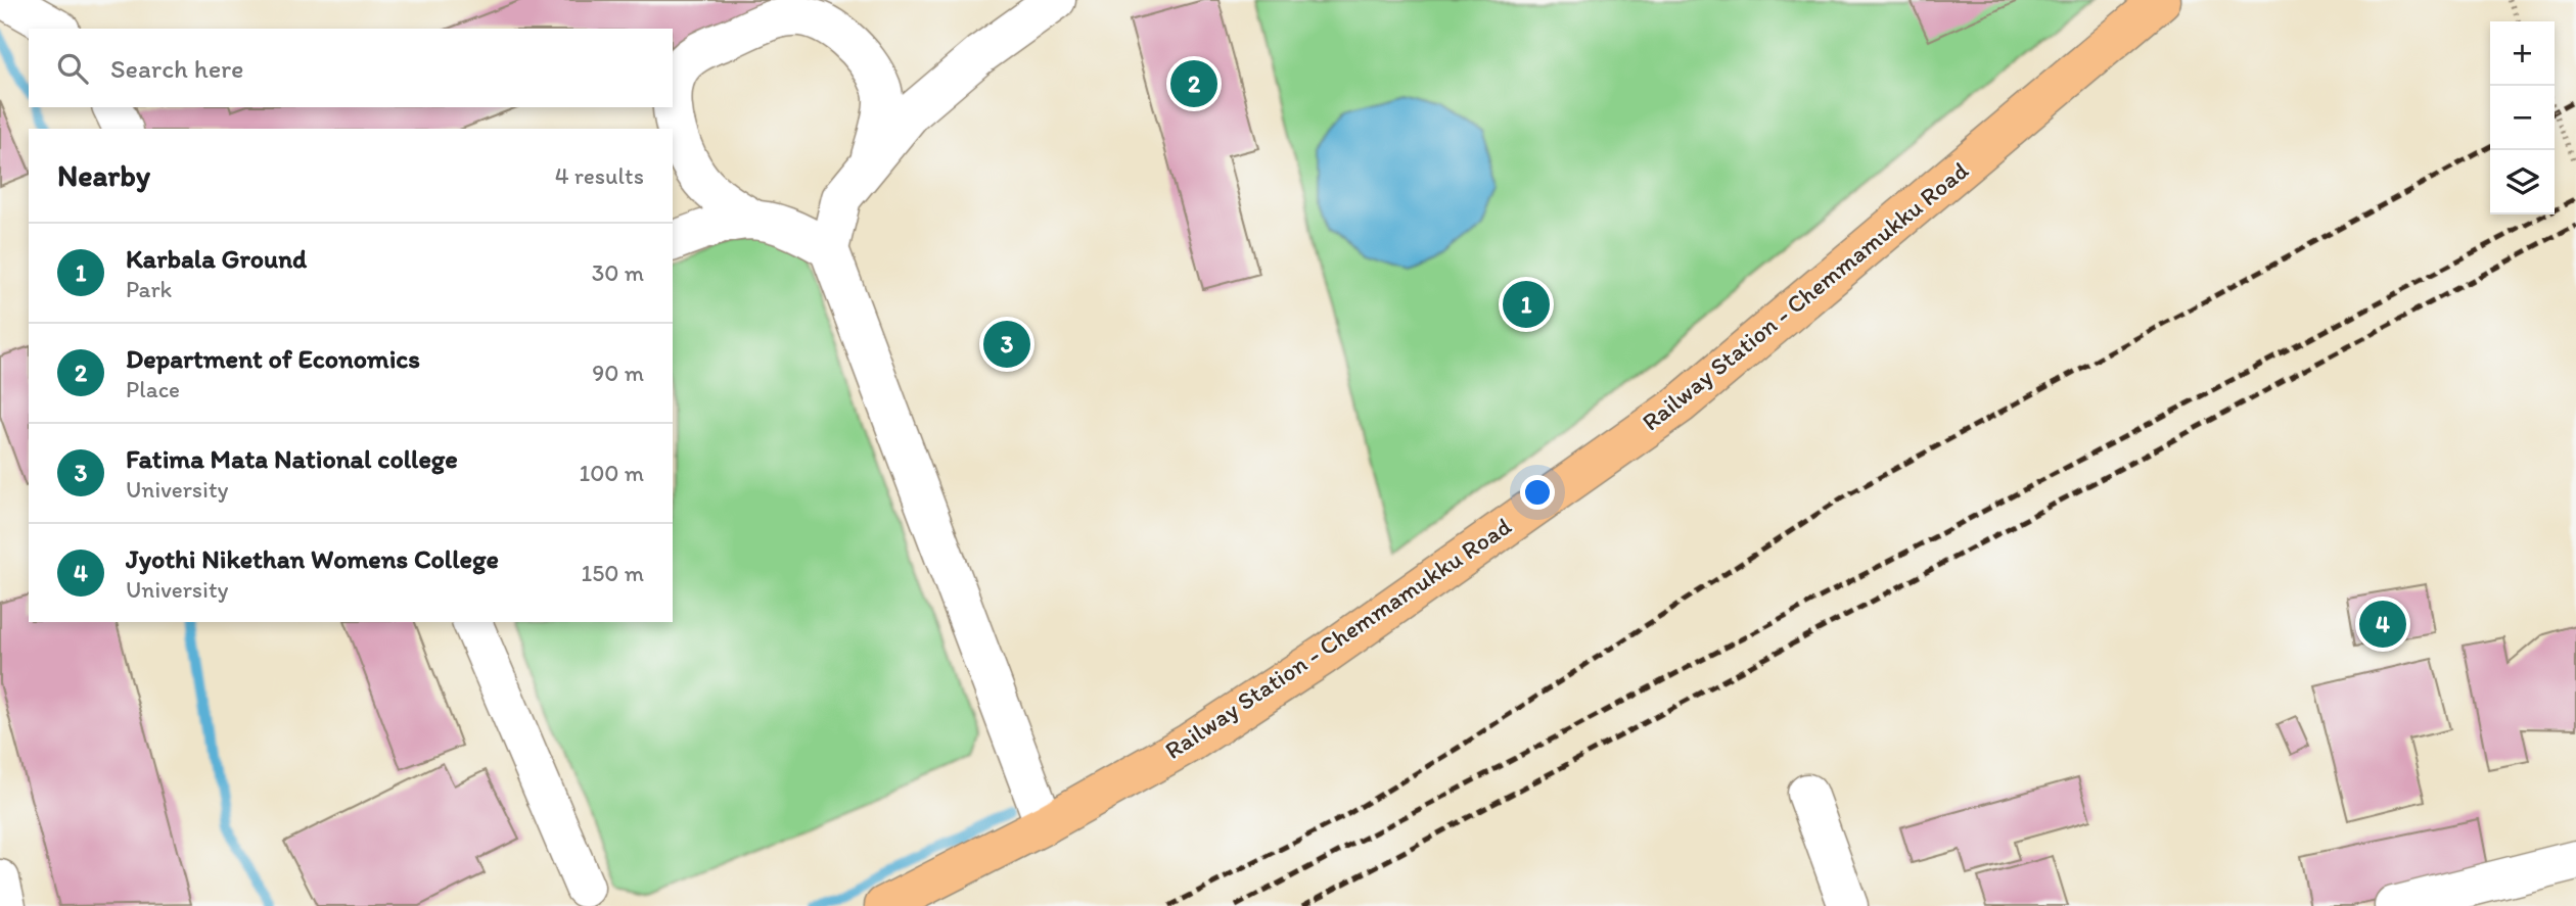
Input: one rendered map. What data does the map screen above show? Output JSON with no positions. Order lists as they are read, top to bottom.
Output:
{
  "streets": {
    "main road": ["Railway Station - Chemmamukku Road"]
  },
  "page": {
    "map_buttons": ["+", "−"],
    "search": "Search here",
    "pins": [
      "2",
      "1",
      "3",
      "4"
    ],
    "heading": ["Nearby", "4 results"],
    "list": [
      {
        "mark": "1",
        "name": "Karbala Ground",
        "note": "Park",
        "value": "30 m"
      },
      {
        "mark": "2",
        "name": "Department of Economics",
        "note": "Place",
        "value": "90 m"
      },
      {
        "mark": "3",
        "name": "Fatima Mata National college",
        "note": "University",
        "value": "100 m"
      },
      {
        "mark": "4",
        "name": "Jyothi Nikethan Womens College",
        "note": "University",
        "value": "150 m"
      }
    ]
  }
}
